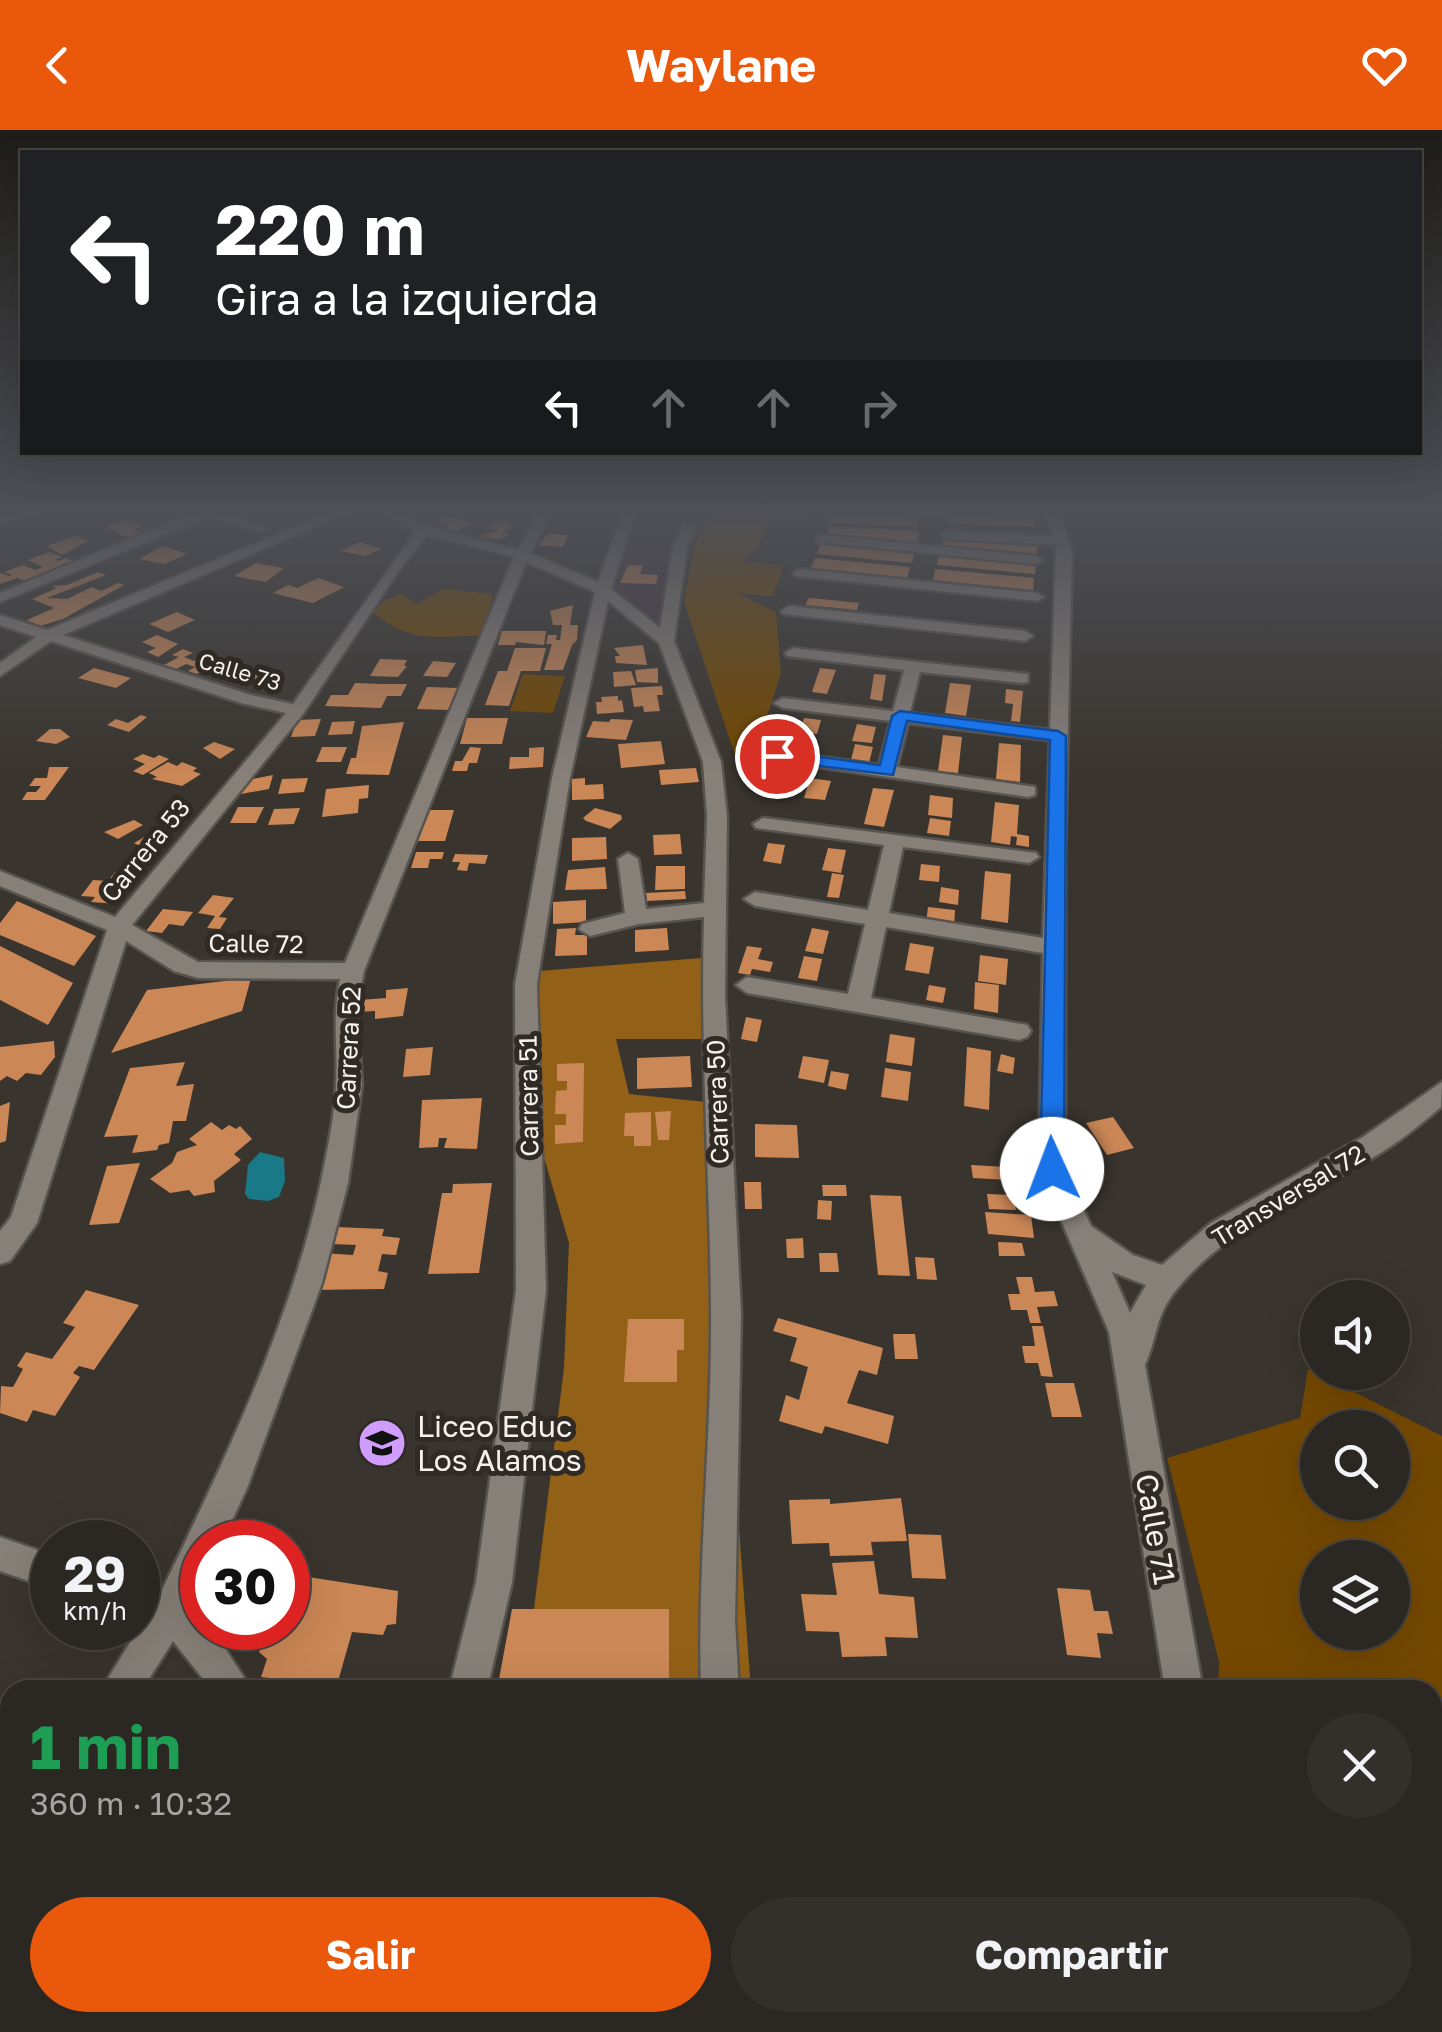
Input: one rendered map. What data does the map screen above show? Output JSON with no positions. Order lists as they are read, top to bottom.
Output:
{
  "streets": {
    "street": [
      "Calle 73",
      "Carrera 53",
      "Calle 72",
      "Carrera 52",
      "Carrera 51",
      "Carrera 50",
      "Transversal 72",
      "Calle 71"
    ]
  },
  "crossings": [
    ["Calle 73", "Carrera 53"],
    ["Carrera 53", "Calle 72"],
    ["Calle 72", "Carrera 52"],
    ["Transversal 72", "Calle 71"]
  ],
  "places": {
    "school or university": ["Liceo Educ Los Alamos"]
  },
  "page": {
    "header": "Waylane",
    "turn": ["220 m", "Gira a la izquierda"],
    "speed": "29 km/h",
    "limit": "30",
    "heading": ["1 min", "360 m · 10:32"],
    "buttons": ["Salir", "Compartir"]
  }
}
